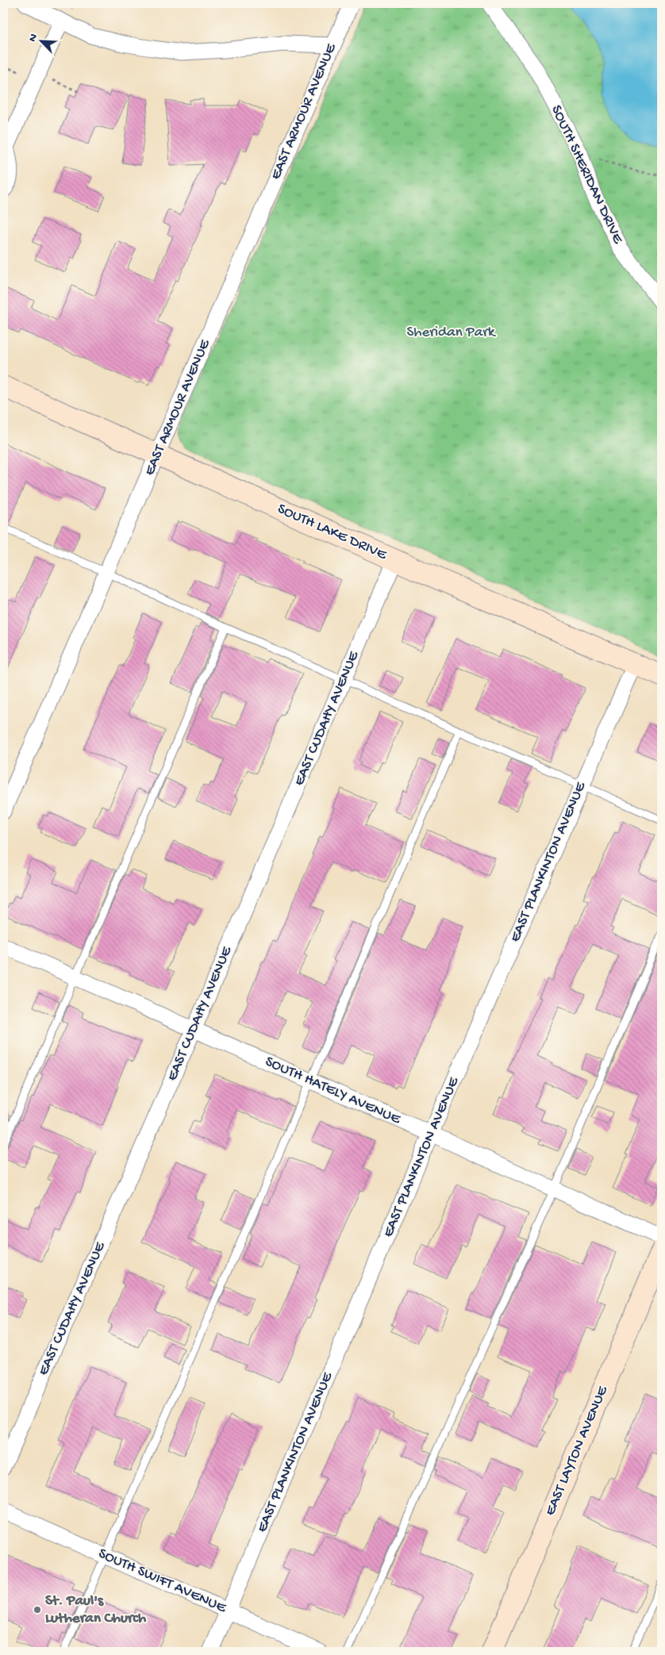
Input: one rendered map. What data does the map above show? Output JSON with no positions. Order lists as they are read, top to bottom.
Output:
{
  "streets": {
    "main road": ["SOUTH LAKE DRIVE", "EAST LAYTON AVENUE"],
    "street": [
      "EAST ARMOUR AVENUE",
      "SOUTH SHERIDAN DRIVE",
      "EAST CUDAHY AVENUE",
      "EAST PLANKINTON AVENUE",
      "SOUTH HATELY AVENUE",
      "SOUTH SWIFT AVENUE"
    ]
  },
  "crossings": [
    ["EAST ARMOUR AVENUE", "SOUTH LAKE DRIVE"],
    ["SOUTH LAKE DRIVE", "EAST CUDAHY AVENUE"],
    ["SOUTH LAKE DRIVE", "EAST PLANKINTON AVENUE"],
    ["EAST CUDAHY AVENUE", "SOUTH HATELY AVENUE"],
    ["EAST PLANKINTON AVENUE", "SOUTH HATELY AVENUE"],
    ["EAST PLANKINTON AVENUE", "SOUTH SWIFT AVENUE"]
  ],
  "parks": ["Sheridan Park"],
  "places": ["St. Paul's Lutheran Church"],
  "north": "top left"
}
